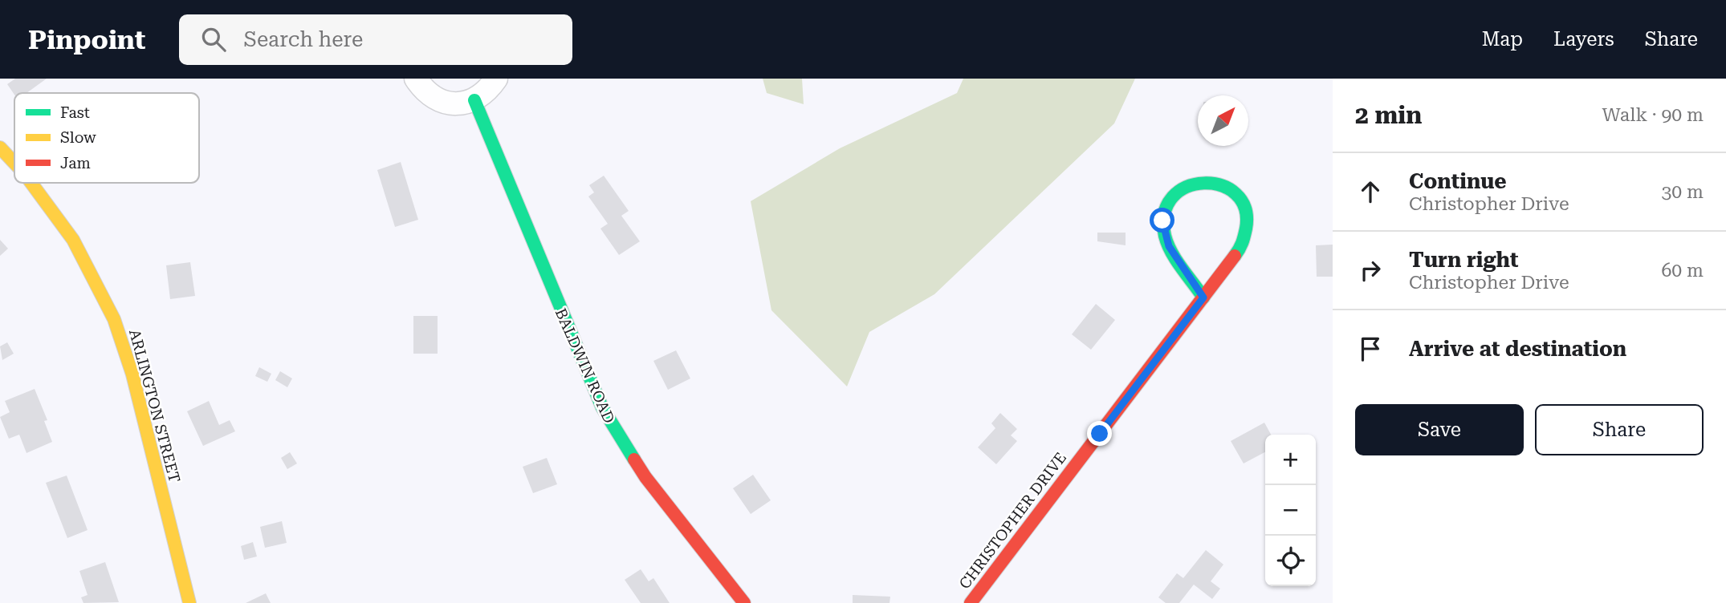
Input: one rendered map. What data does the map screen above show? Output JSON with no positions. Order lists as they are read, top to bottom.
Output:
{
  "streets": {
    "street": ["BALDWIN ROAD", "ARLINGTON STREET", "CHRISTOPHER DRIVE"]
  },
  "legend": ["Fast", "Slow", "Jam"],
  "north": "top right",
  "page": {
    "header": "Pinpoint",
    "search": "Search here",
    "nav": ["Map", "Layers", "Share"],
    "heading": ["2 min", "Walk · 90 m"],
    "list": [
      ["Continue", "Christopher Drive", "30 m"],
      ["Turn right", "Christopher Drive", "60 m"],
      "Arrive at destination"
    ],
    "buttons": ["Save", "Share"],
    "map_buttons": ["+", "−"]
  }
}
